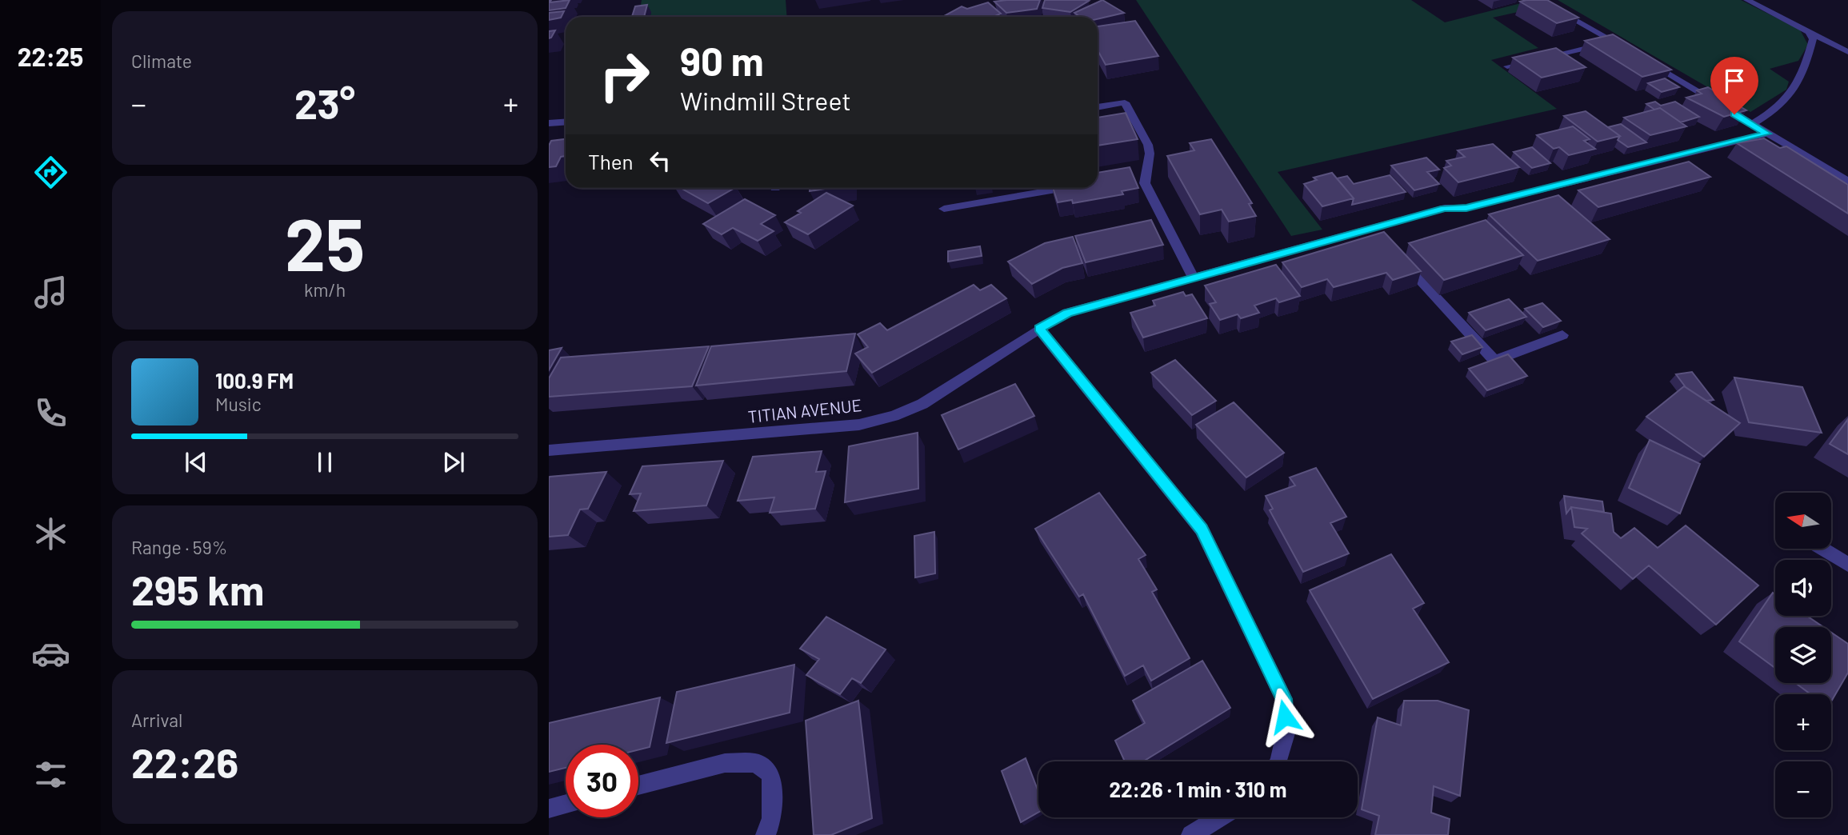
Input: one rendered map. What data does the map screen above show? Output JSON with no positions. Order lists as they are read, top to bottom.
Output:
{
  "streets": {
    "street": ["TITIAN AVENUE"]
  },
  "north": "left",
  "page": {
    "tabs": "22:25",
    "tile": [
      "Climate",
      ["25", "km/h"],
      ["Range · 59%", "295 km"],
      ["Arrival", "22:26"]
    ],
    "turn": ["90 m", "Windmill Street"],
    "heat": ["−", "23°", "+"],
    "then": "Then",
    "song": ["100.9 FM", "Music"],
    "map_buttons": ["+", "−"],
    "limit": "30",
    "trip": "22:26 · 1 min · 310 m"
  }
}
